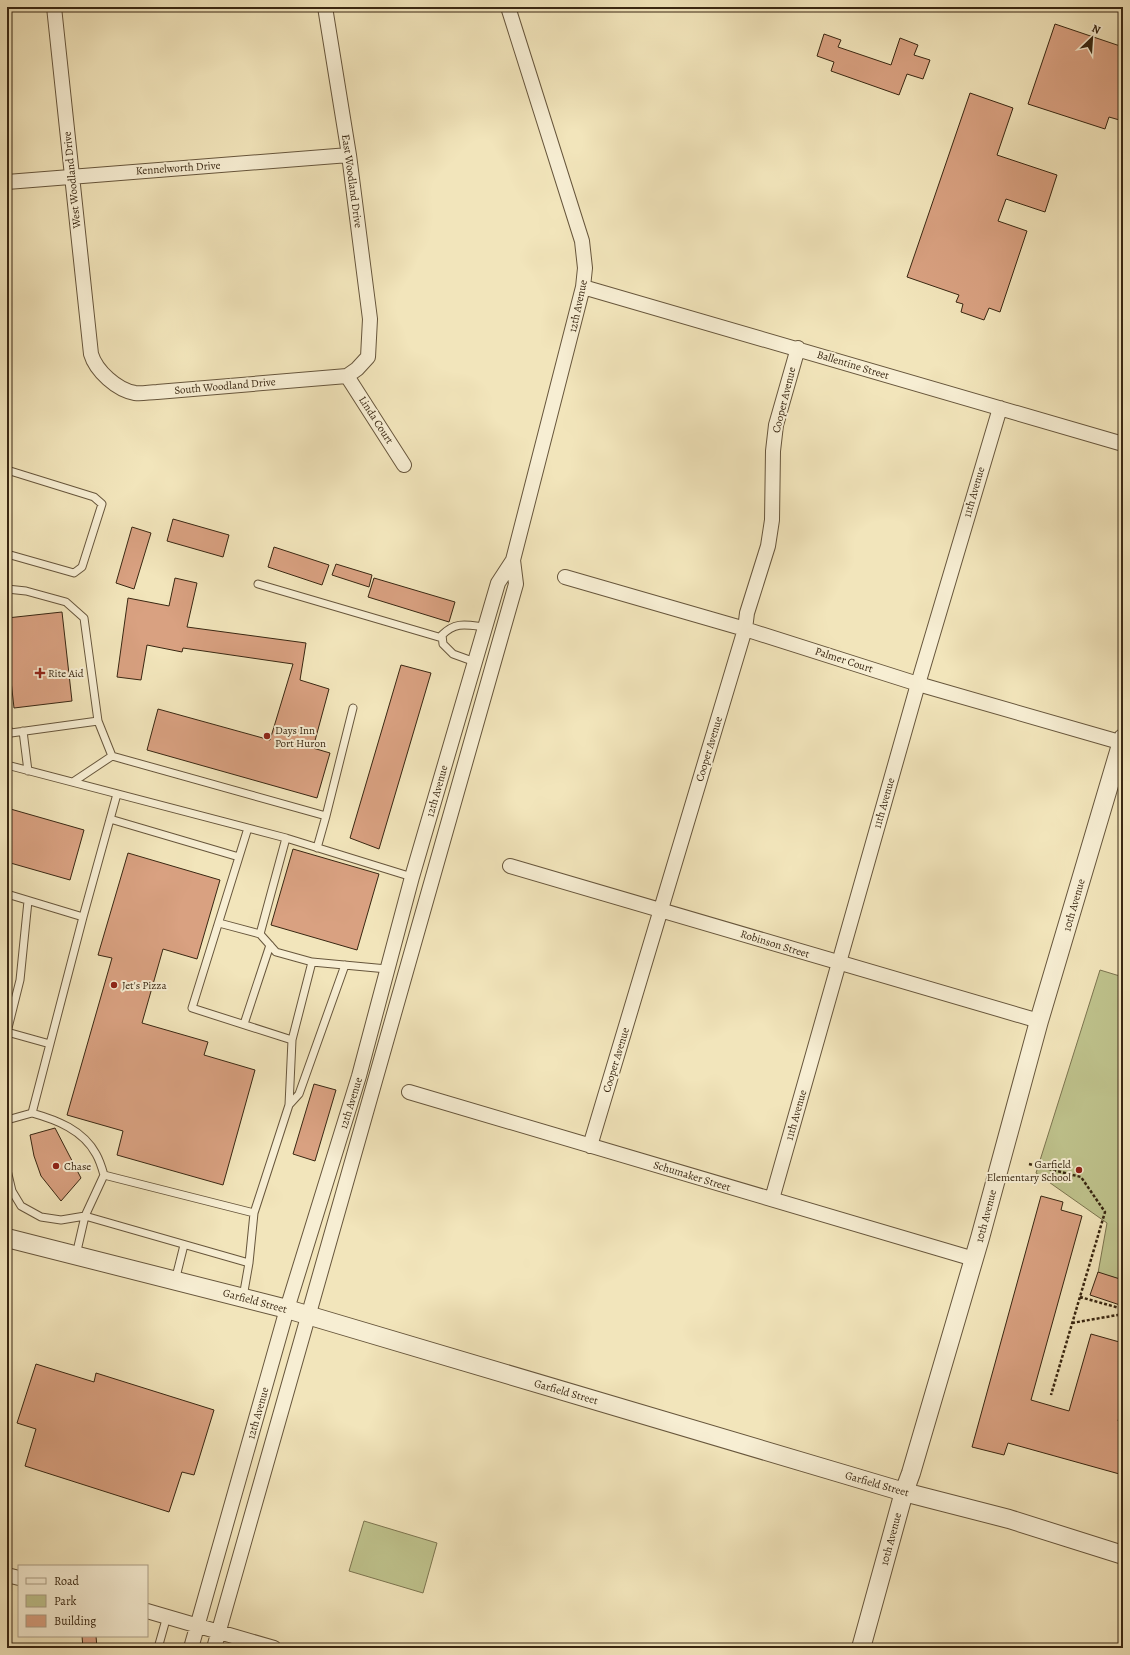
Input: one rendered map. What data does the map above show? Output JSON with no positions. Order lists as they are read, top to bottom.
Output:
{
  "streets": {
    "street": [
      "Kennelworth Drive",
      "West Woodland Drive",
      "East Woodland Drive",
      "12th Avenue",
      "Ballentine Street",
      "South Woodland Drive",
      "Cooper Avenue",
      "Linda Court",
      "11th Avenue",
      "Palmer Court",
      "10th Avenue",
      "Robinson Street",
      "Schumaker Street",
      "Garfield Street"
    ]
  },
  "crossings": [
    ["Kennelworth Drive", "West Woodland Drive"],
    ["Kennelworth Drive", "East Woodland Drive"],
    ["West Woodland Drive", "South Woodland Drive"],
    ["East Woodland Drive", "South Woodland Drive"],
    ["East Woodland Drive", "Linda Court"],
    ["12th Avenue", "Ballentine Street"],
    ["12th Avenue", "Garfield Street"],
    ["Ballentine Street", "Cooper Avenue"],
    ["Ballentine Street", "11th Avenue"],
    ["South Woodland Drive", "Linda Court"],
    ["Cooper Avenue", "Palmer Court"],
    ["Cooper Avenue", "Robinson Street"],
    ["Cooper Avenue", "Schumaker Street"],
    ["11th Avenue", "Palmer Court"],
    ["11th Avenue", "Robinson Street"],
    ["11th Avenue", "Schumaker Street"],
    ["Palmer Court", "10th Avenue"],
    ["10th Avenue", "Robinson Street"],
    ["10th Avenue", "Schumaker Street"],
    ["10th Avenue", "Garfield Street"]
  ],
  "places": {
    "health": ["Rite Aid"],
    "other": [
      "Days Inn Port Huron",
      "Jet's Pizza",
      "Chase",
      "Garfield Elementary School"
    ]
  },
  "legend": ["Road", "Park", "Building"],
  "north": "top right"
}
